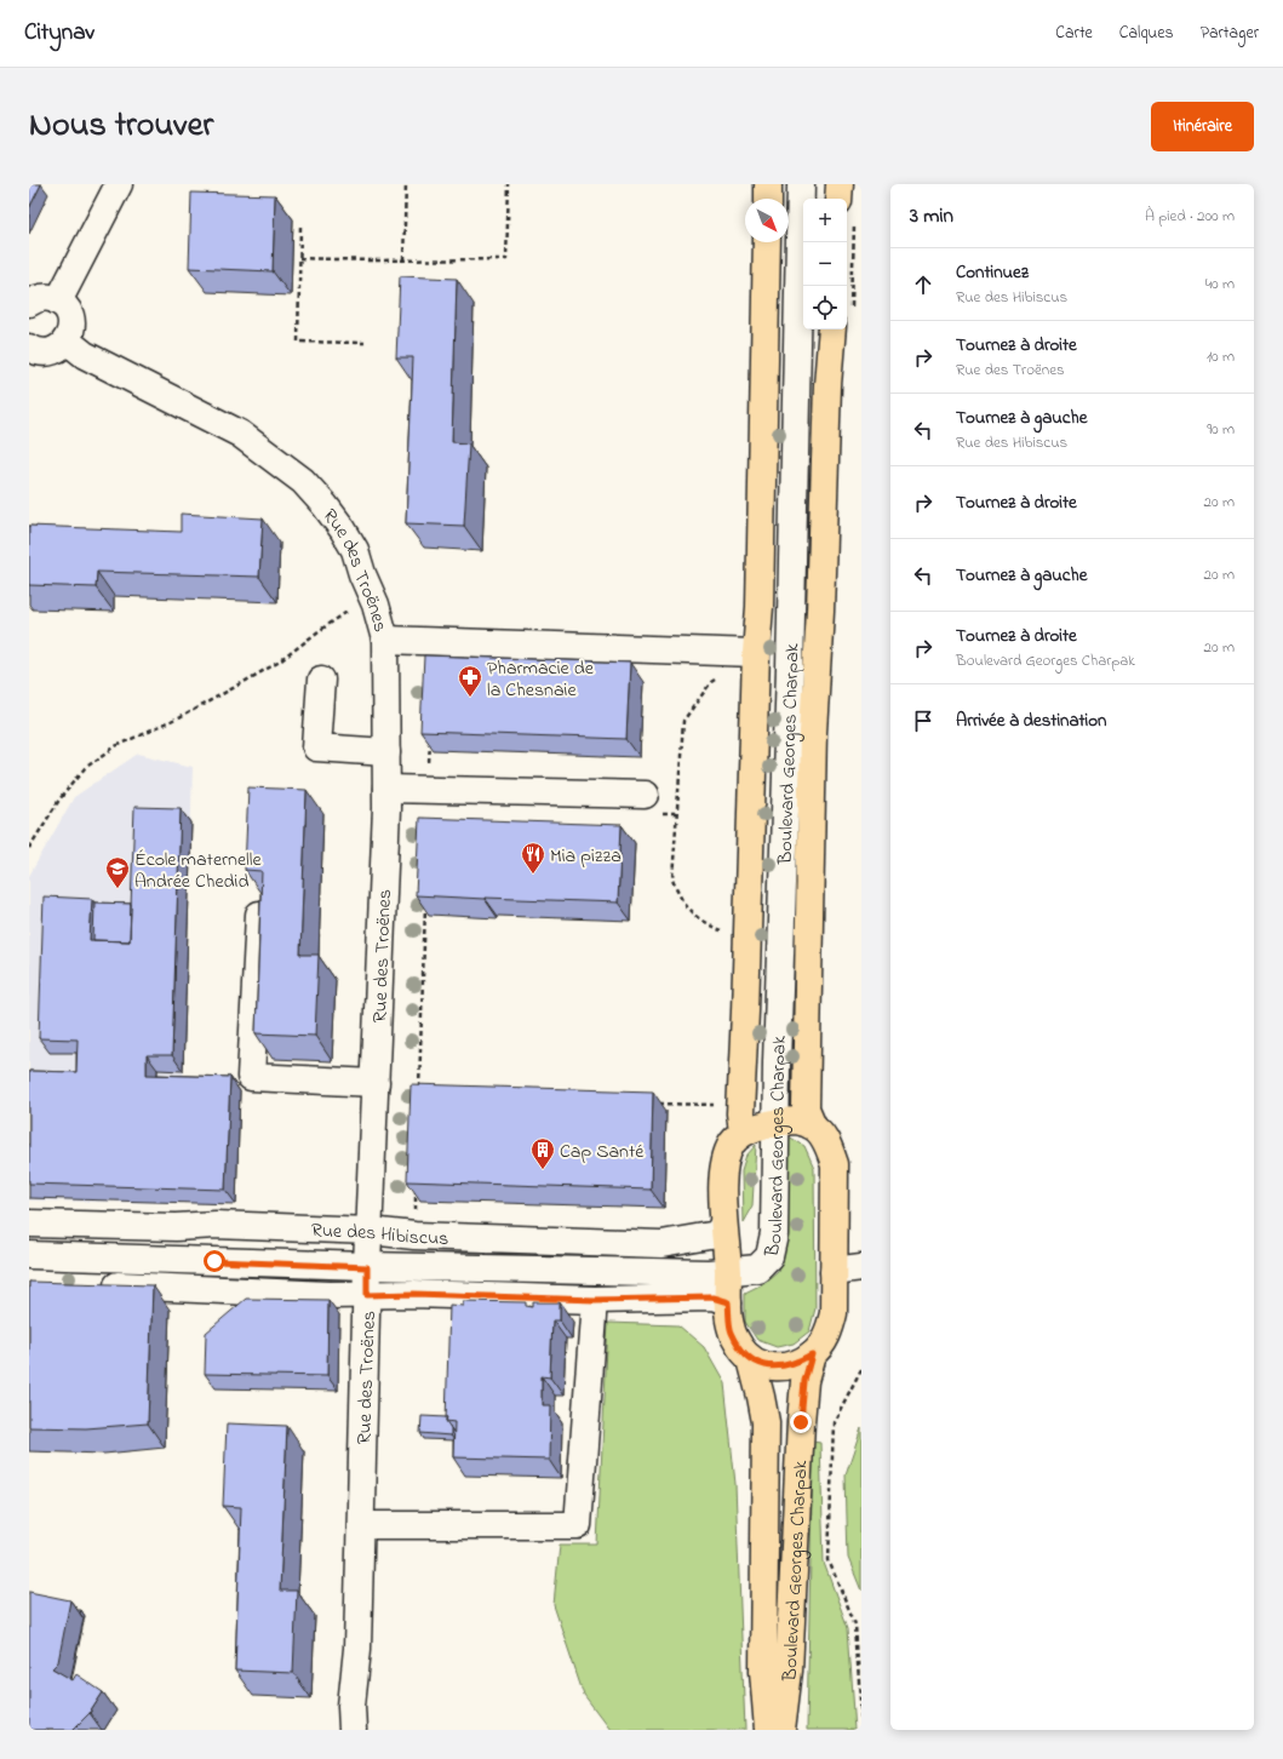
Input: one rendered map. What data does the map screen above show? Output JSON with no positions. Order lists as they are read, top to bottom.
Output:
{
  "streets": {
    "main road": ["Boulevard Georges Charpak"],
    "street": ["Rue des Troënes", "Rue des Hibiscus"]
  },
  "crossings": [
    ["Rue des Troënes", "Rue des Hibiscus"],
    ["Boulevard Georges Charpak", "Rue des Hibiscus"]
  ],
  "places": {
    "pharmacy": ["Pharmacie de la Chesnaie"],
    "restaurant": ["Mia pizza"],
    "school or university": ["École maternelle Andrée Chedid"],
    "building": ["Cap Santé"]
  },
  "north": "bottom right",
  "page": {
    "header": "Citynav",
    "nav": ["Carte", "Calques", "Partager"],
    "title": "Nous trouver",
    "buttons": "Itinéraire",
    "heading": ["3 min", "À pied · 200 m"],
    "map_buttons": ["+", "−"],
    "list": [
      ["Continuez", "Rue des Hibiscus", "40 m"],
      ["Tournez à droite", "Rue des Troënes", "10 m"],
      ["Tournez à gauche", "Rue des Hibiscus", "90 m"],
      ["Tournez à droite", "20 m"],
      ["Tournez à gauche", "20 m"],
      ["Tournez à droite", "Boulevard Georges Charpak", "20 m"],
      "Arrivée à destination"
    ]
  }
}
